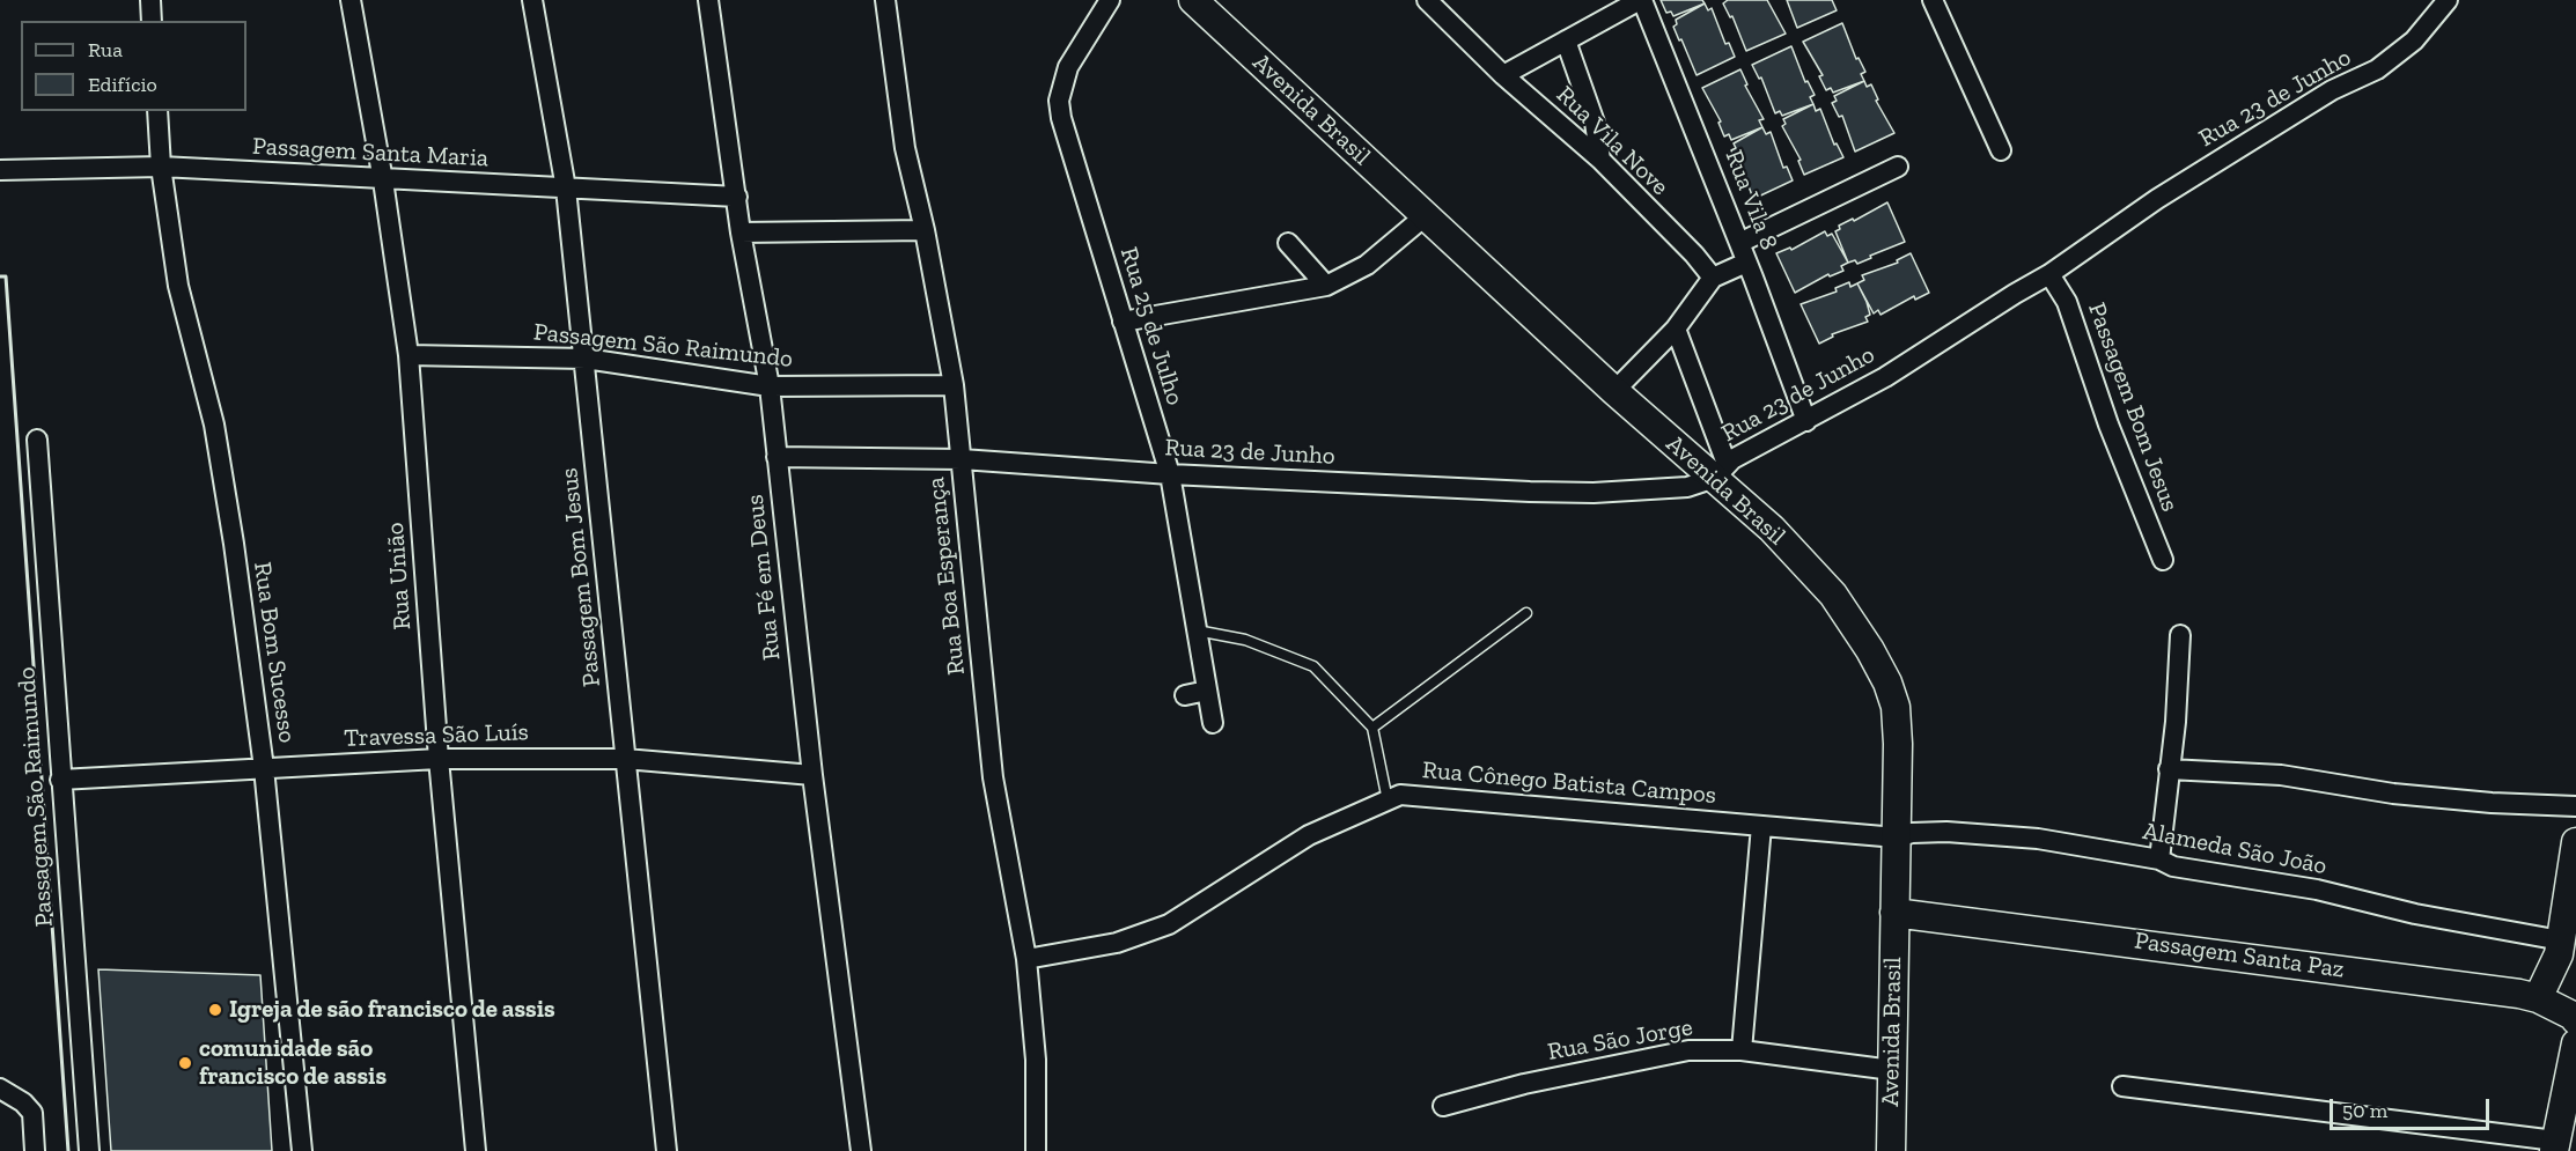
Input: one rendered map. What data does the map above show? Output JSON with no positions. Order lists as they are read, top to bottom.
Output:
{
  "streets": {
    "main road": ["Avenida Brasil", "Passagem Santa Paz"],
    "street": [
      "Rua 23 de Junho",
      "Rua Vila Nove",
      "Passagem Santa Maria",
      "Rua Vila 8",
      "Rua 25 de Julho",
      "Passagem São Raimundo",
      "Passagem Bom Jesus",
      "Rua União",
      "Rua Boa Esperança",
      "Rua Fé em Deus",
      "Rua Bom Sucesso",
      "Travessa São Luís",
      "Rua Cônego Batista Campos",
      "Alameda São João",
      "Rua São Jorge"
    ]
  },
  "crossings": [
    ["Rua 23 de Junho", "Avenida Brasil"],
    ["Rua 23 de Junho", "Rua Vila 8"],
    ["Rua 23 de Junho", "Rua 25 de Julho"],
    ["Rua 23 de Junho", "Passagem Bom Jesus"],
    ["Rua 23 de Junho", "Rua Boa Esperança"],
    ["Rua 23 de Junho", "Rua Fé em Deus"],
    ["Avenida Brasil", "Rua Cônego Batista Campos"],
    ["Avenida Brasil", "Alameda São João"],
    ["Avenida Brasil", "Passagem Santa Paz"],
    ["Avenida Brasil", "Rua São Jorge"],
    ["Rua Vila Nove", "Rua Vila 8"],
    ["Passagem Santa Maria", "Passagem Bom Jesus"],
    ["Passagem Santa Maria", "Rua União"],
    ["Passagem Santa Maria", "Rua Fé em Deus"],
    ["Passagem Santa Maria", "Rua Bom Sucesso"],
    ["Passagem São Raimundo", "Passagem Bom Jesus"],
    ["Passagem São Raimundo", "Rua União"],
    ["Passagem São Raimundo", "Rua Boa Esperança"],
    ["Passagem São Raimundo", "Rua Fé em Deus"],
    ["Passagem São Raimundo", "Travessa São Luís"],
    ["Passagem Bom Jesus", "Travessa São Luís"],
    ["Rua União", "Travessa São Luís"],
    ["Rua Boa Esperança", "Rua Cônego Batista Campos"],
    ["Rua Fé em Deus", "Travessa São Luís"],
    ["Rua Bom Sucesso", "Travessa São Luís"],
    ["Rua Cônego Batista Campos", "Alameda São João"]
  ],
  "places": ["Igreja de são francisco de assis", "comunidade são francisco de assis"],
  "legend": ["Rua", "Edifício"],
  "scale_bar": "50 m"
}
